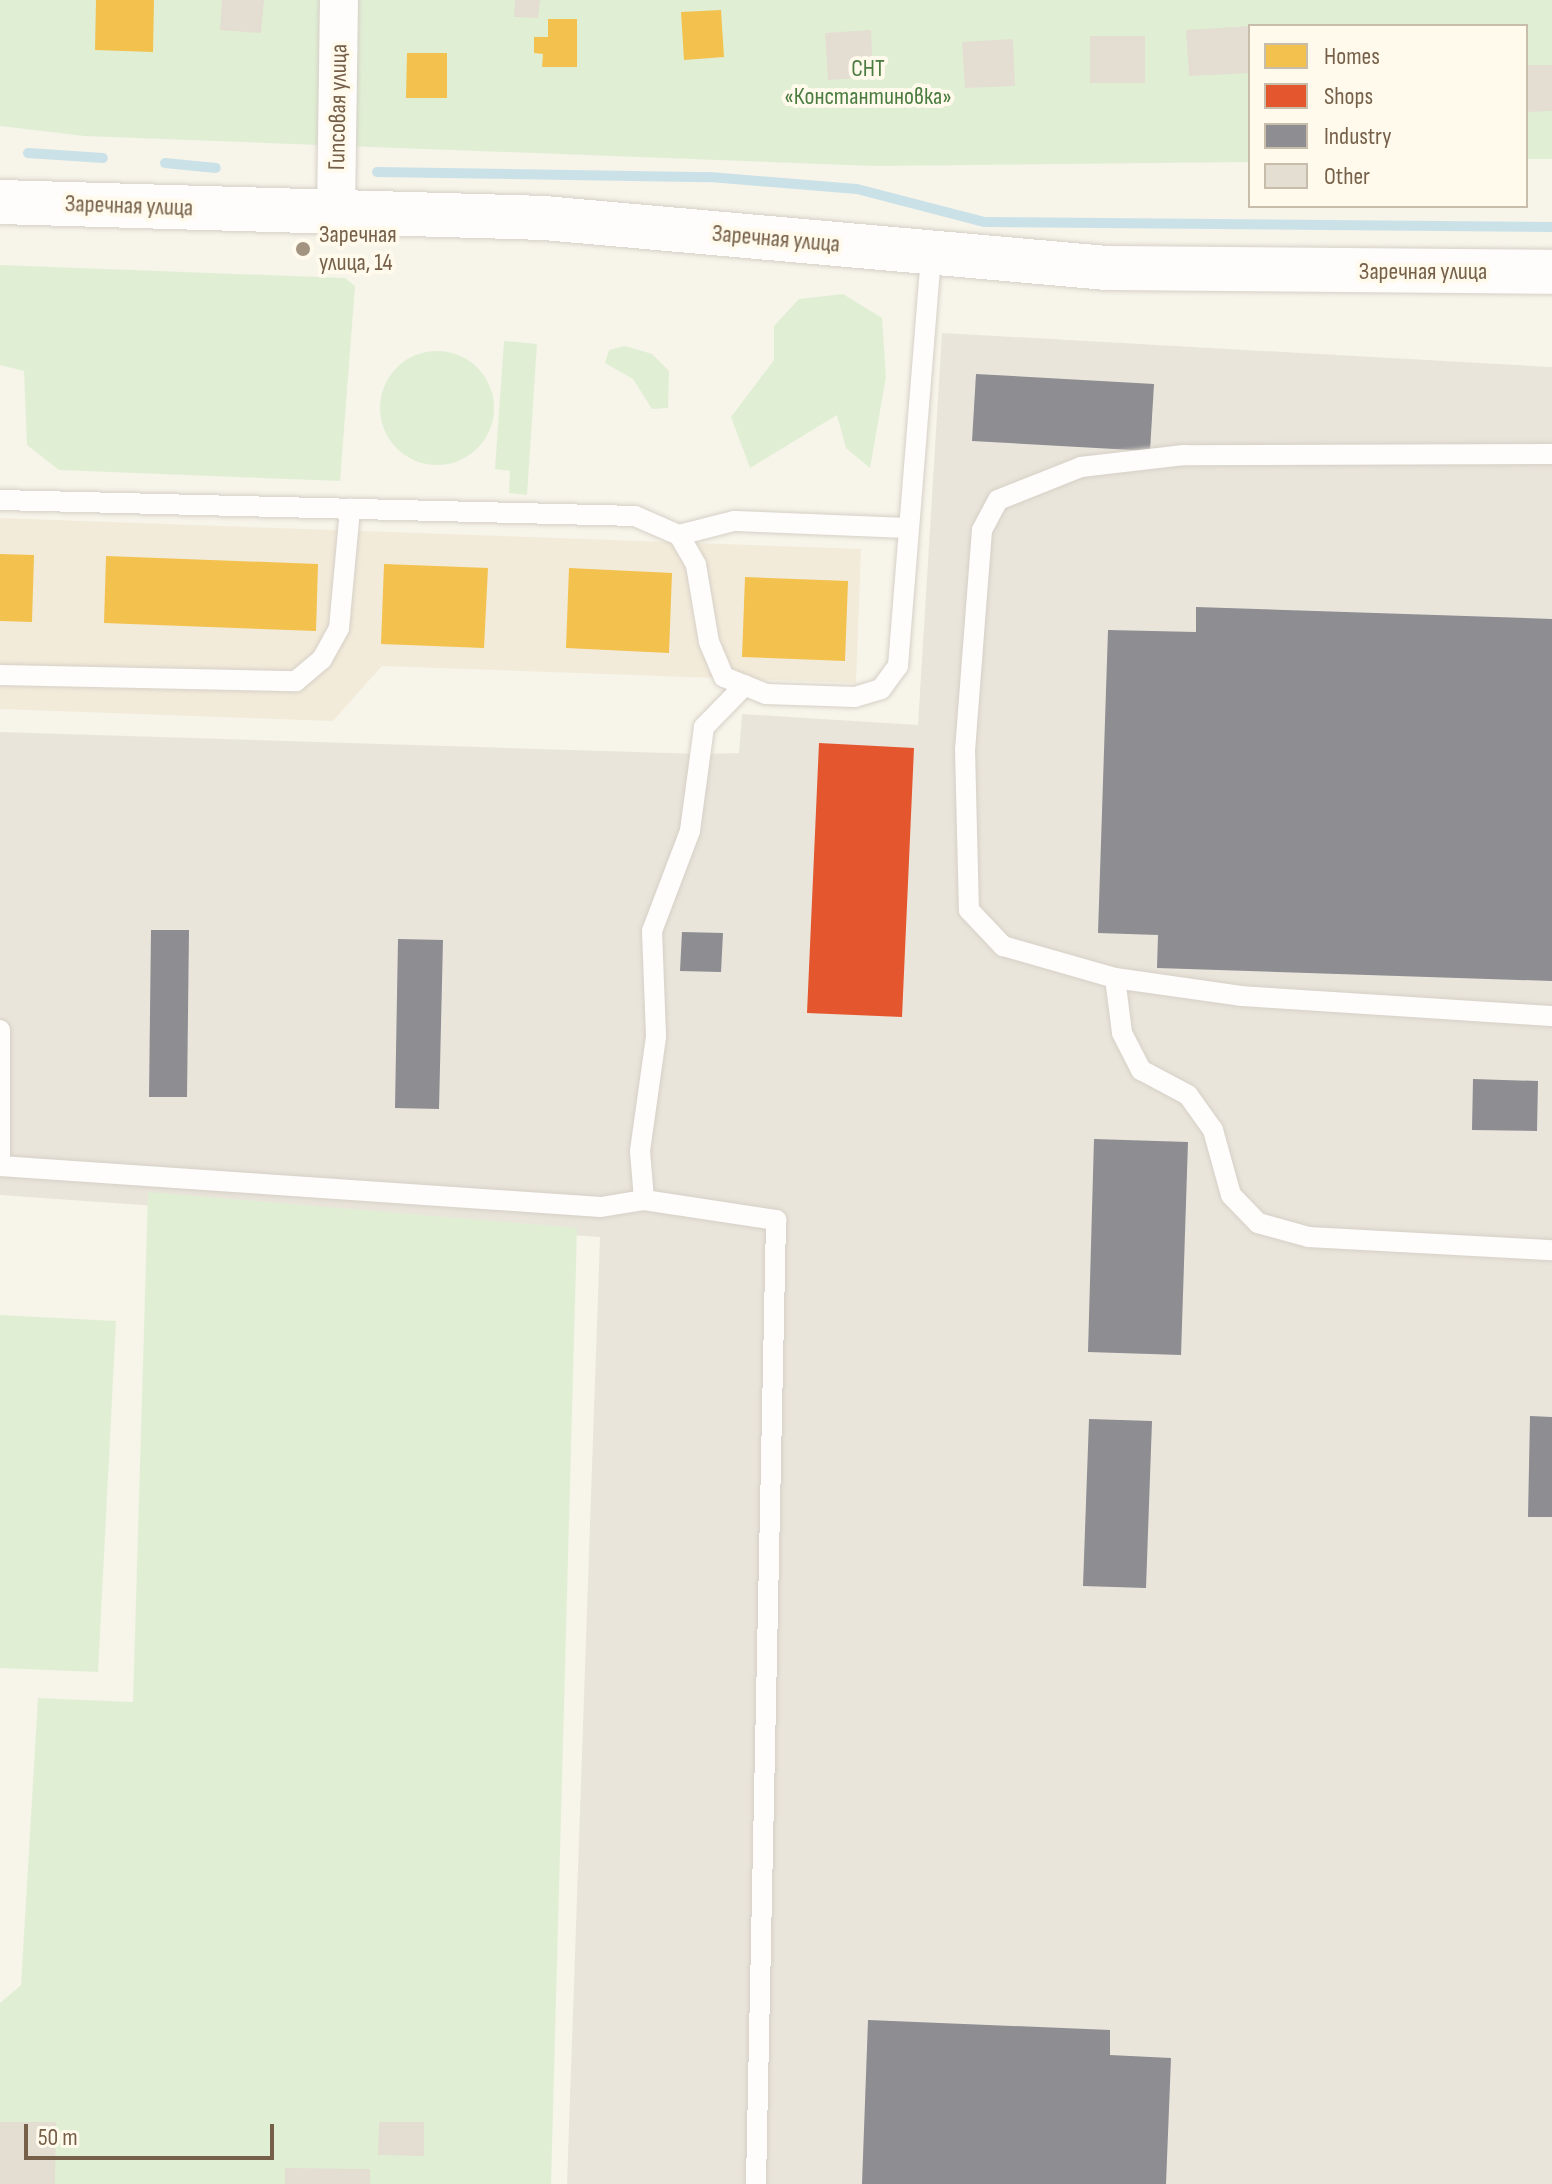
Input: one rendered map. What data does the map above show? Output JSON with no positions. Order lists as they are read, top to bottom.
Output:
{
  "streets": {
    "street": ["Гипсовая улица", "Заречная улица"]
  },
  "crossings": [
    ["Гипсовая улица", "Заречная улица"]
  ],
  "parks": ["СНТ «Константиновка»"],
  "places": ["Заречная улица, 14"],
  "legend": [
    "Homes",
    "Shops",
    "Industry",
    "Other"
  ],
  "scale_bar": "50 m"
}
